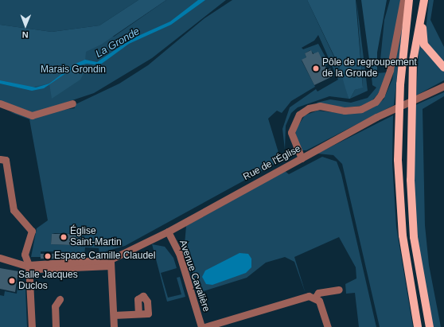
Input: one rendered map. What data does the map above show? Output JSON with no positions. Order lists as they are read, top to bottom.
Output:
{
  "streets": {
    "street": ["Rue de l'Église", "Avenue Cavalière"]
  },
  "crossings": [
    ["Rue de l'Église", "Avenue Cavalière"]
  ],
  "water": ["La Gronde"],
  "parks": ["Marais Grondin"],
  "places": [
    "Pôle de regroupement de la Gronde",
    "Église Saint-Martin",
    "Espace Camille Claudel",
    "Salle Jacques Duclos"
  ],
  "north": "bottom"
}
